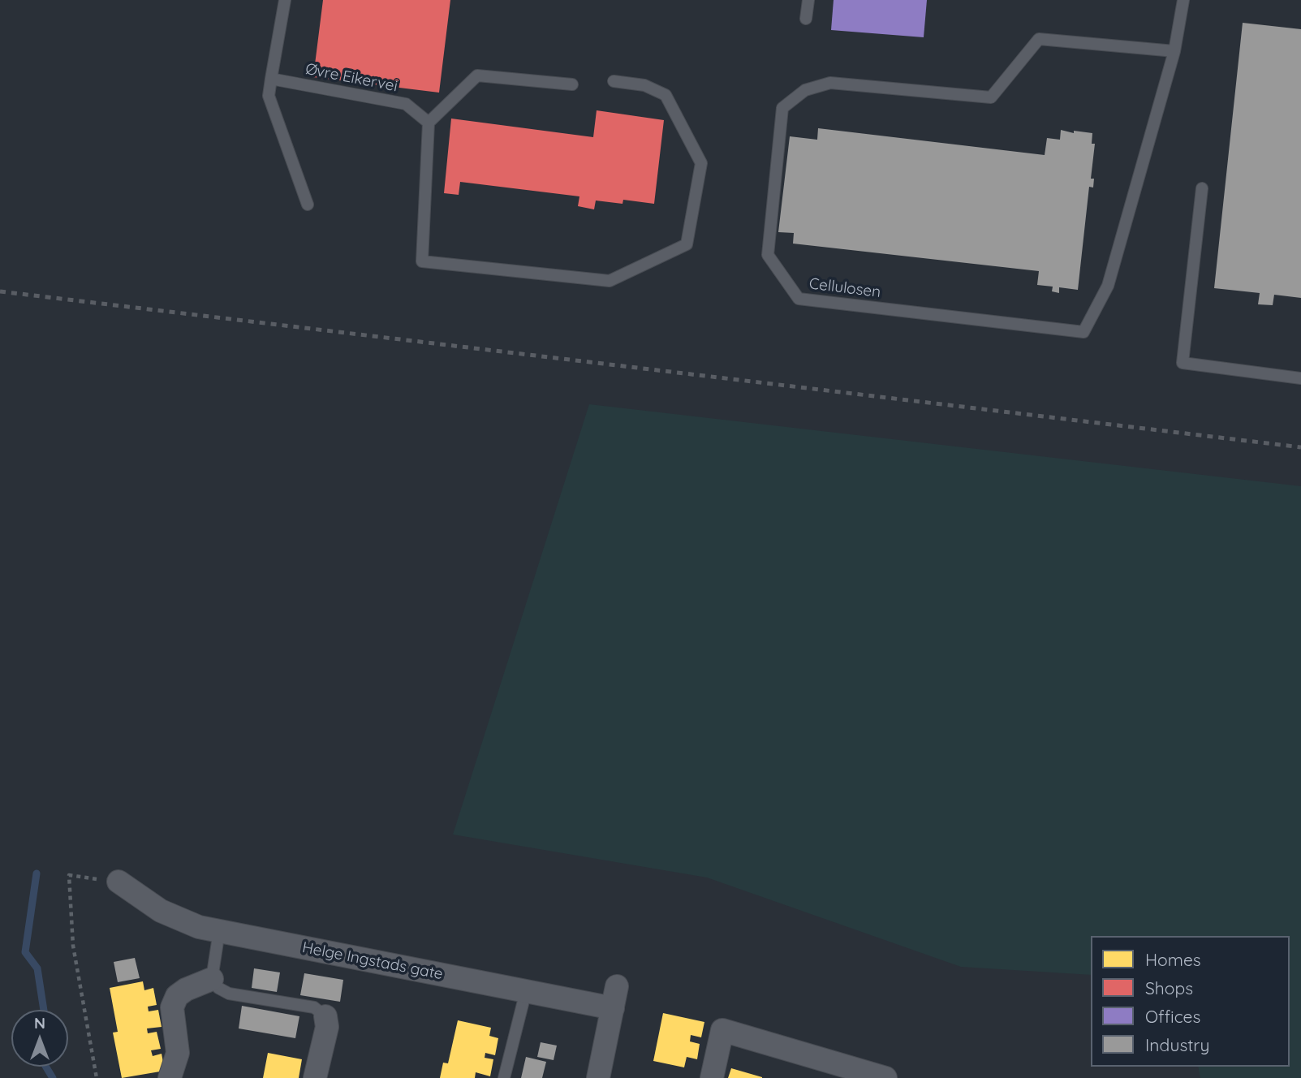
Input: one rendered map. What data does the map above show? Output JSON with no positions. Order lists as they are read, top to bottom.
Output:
{
  "streets": {
    "street": ["Helge Ingstads gate"],
    "lane": ["Øvre Eikervei", "Cellulosen"]
  },
  "legend": [
    "Homes",
    "Shops",
    "Offices",
    "Industry"
  ],
  "north": "top"
}
